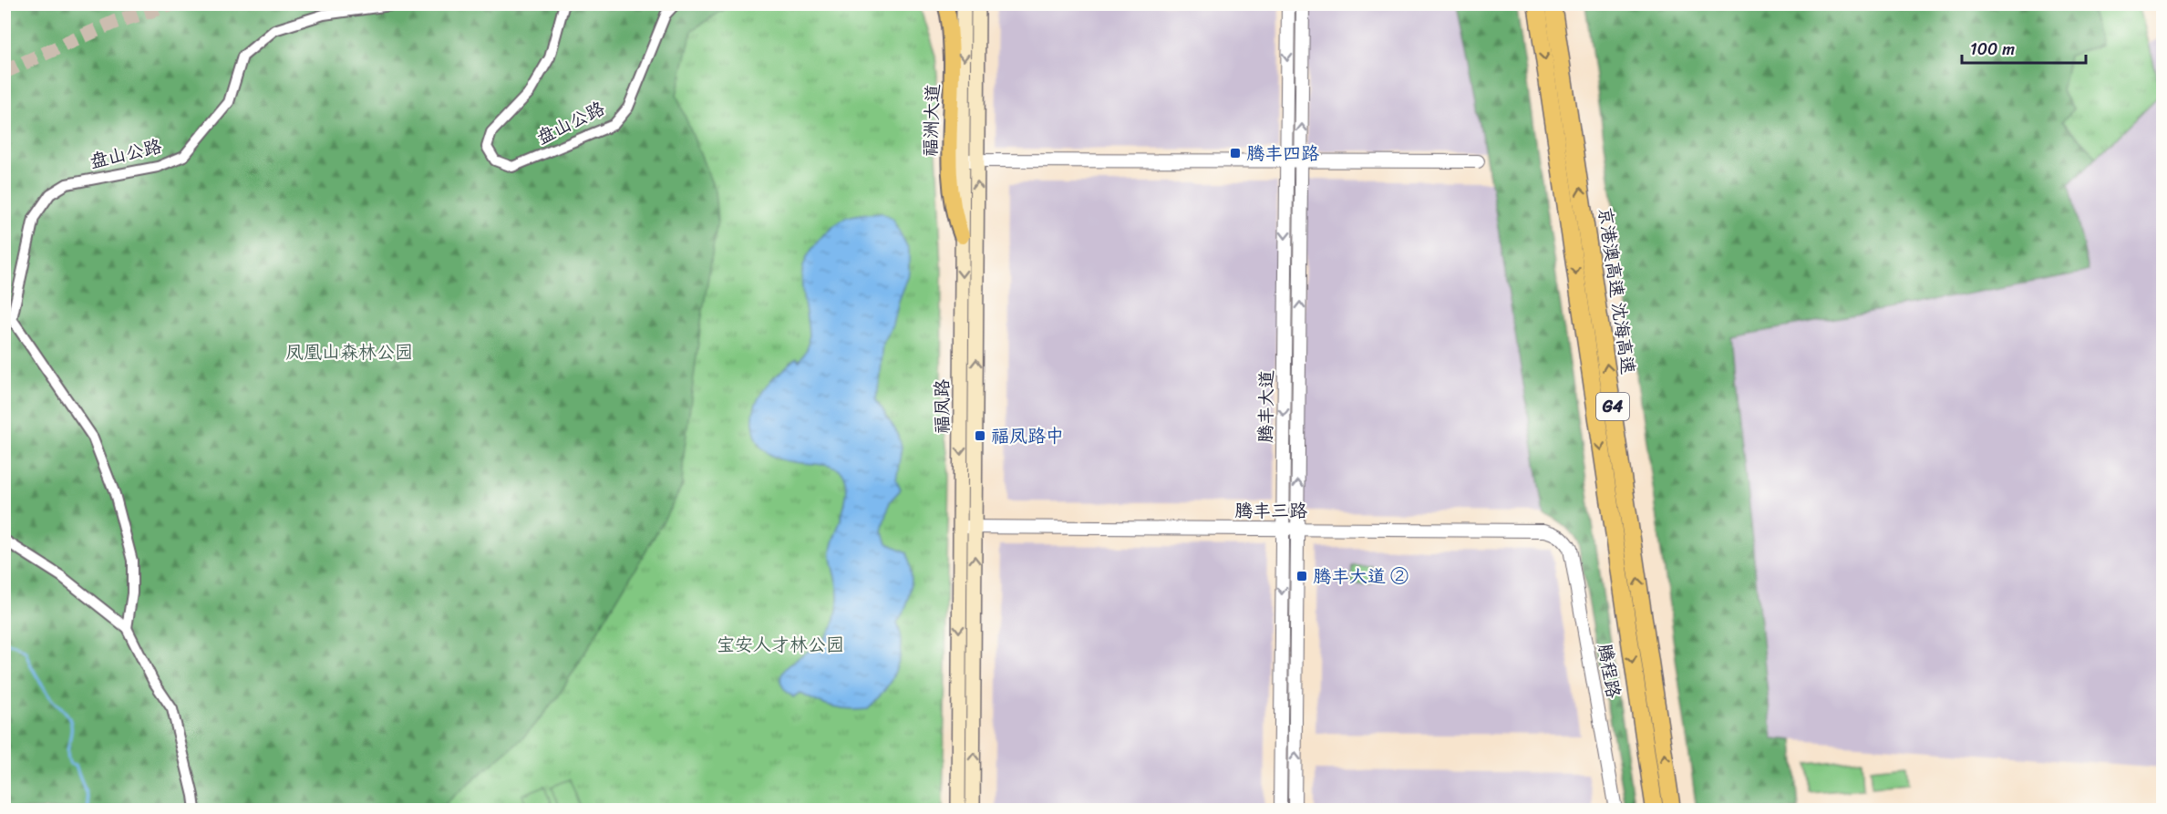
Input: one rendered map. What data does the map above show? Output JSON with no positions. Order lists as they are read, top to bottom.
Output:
{
  "streets": {
    "highway": ["京港澳高速 沈海高速", "G4"],
    "main road": ["福洲大道", "福凤路"],
    "street": [
      "盘山公路",
      "腾丰大道",
      "腾丰三路",
      "腾程路"
    ]
  },
  "crossings": [
    ["福洲大道", "福凤路"],
    ["福凤路", "腾丰三路"],
    ["腾丰大道", "腾丰三路"],
    ["腾丰三路", "腾程路"]
  ],
  "parks": ["凤凰山森林公园", "宝安人才林公园"],
  "places": {
    "transit": ["腾丰四路", "福凤路中", "腾丰大道 ②"]
  },
  "scale_bar": "100 m"
}
